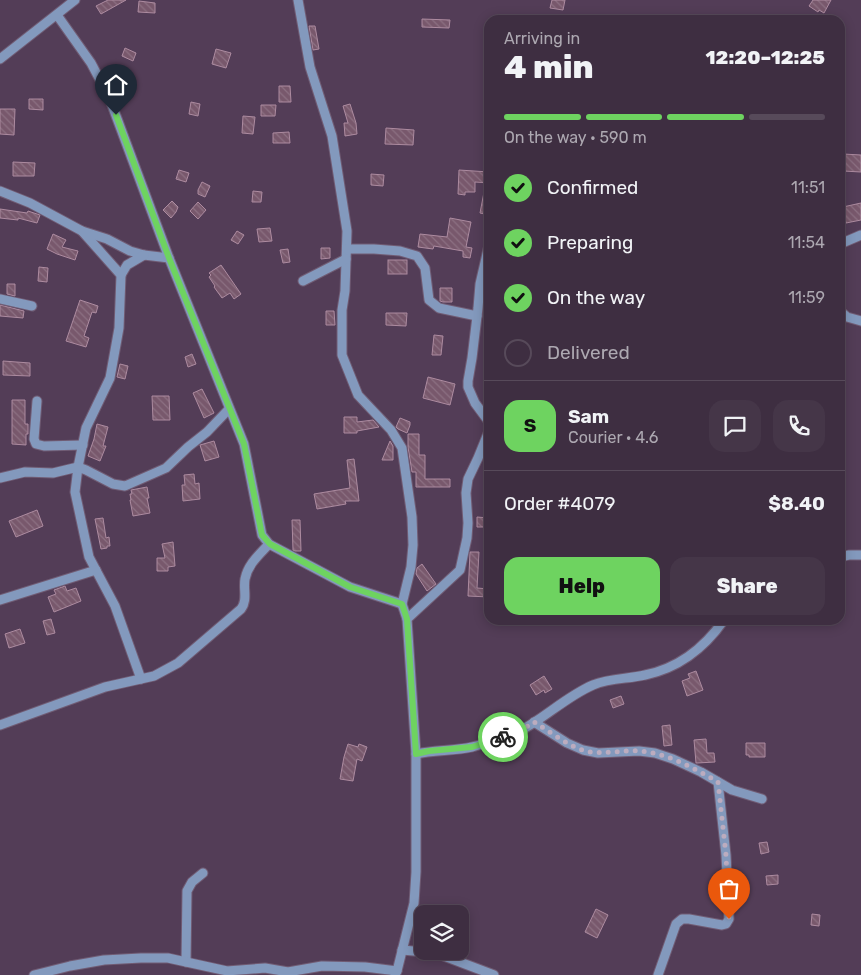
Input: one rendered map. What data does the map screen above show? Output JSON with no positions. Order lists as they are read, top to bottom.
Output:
{
  "page": {
    "heading": ["4 min", "Arriving in", "12:20–12:25"],
    "panel": [
      "Sam",
      "Courier · 4.6",
      "Order #4079",
      "$8.40"
    ],
    "bar": "On the way · 590 m",
    "list": [
      ["Confirmed", "11:51"],
      ["Preparing", "11:54"],
      ["On the way", "11:59"],
      "Delivered"
    ],
    "round": "S",
    "buttons": ["Help", "Share"]
  }
}
